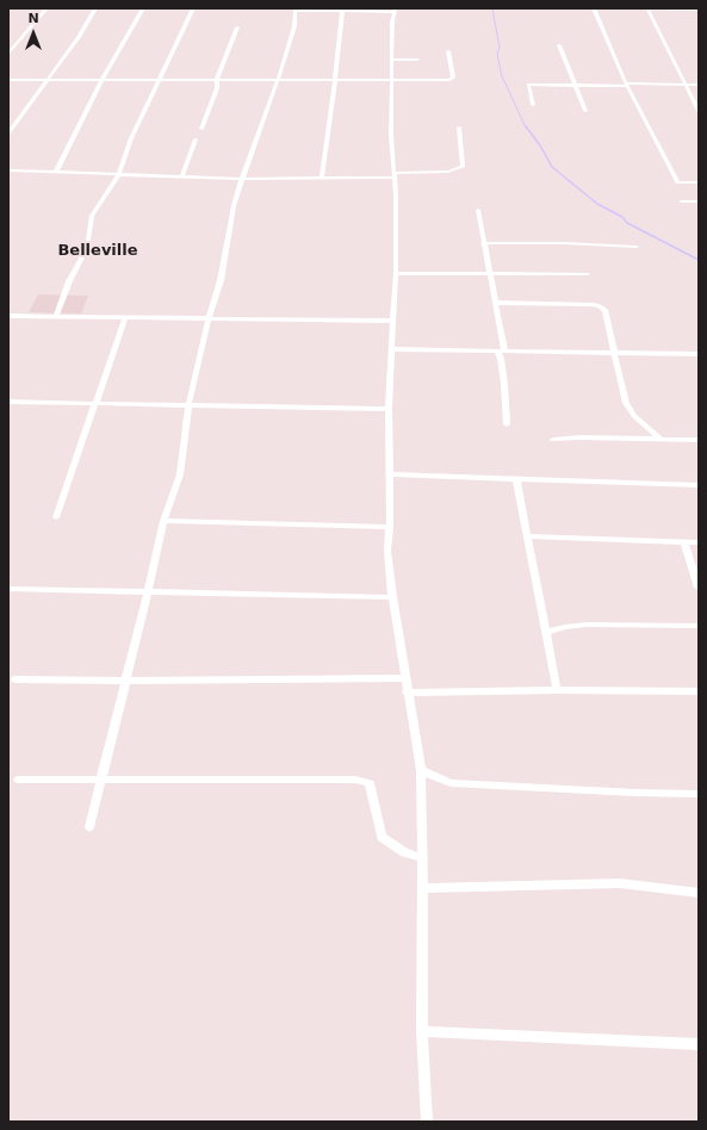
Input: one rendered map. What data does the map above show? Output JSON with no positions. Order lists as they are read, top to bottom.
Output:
{
  "districts": ["Belleville"],
  "north": "top"
}
